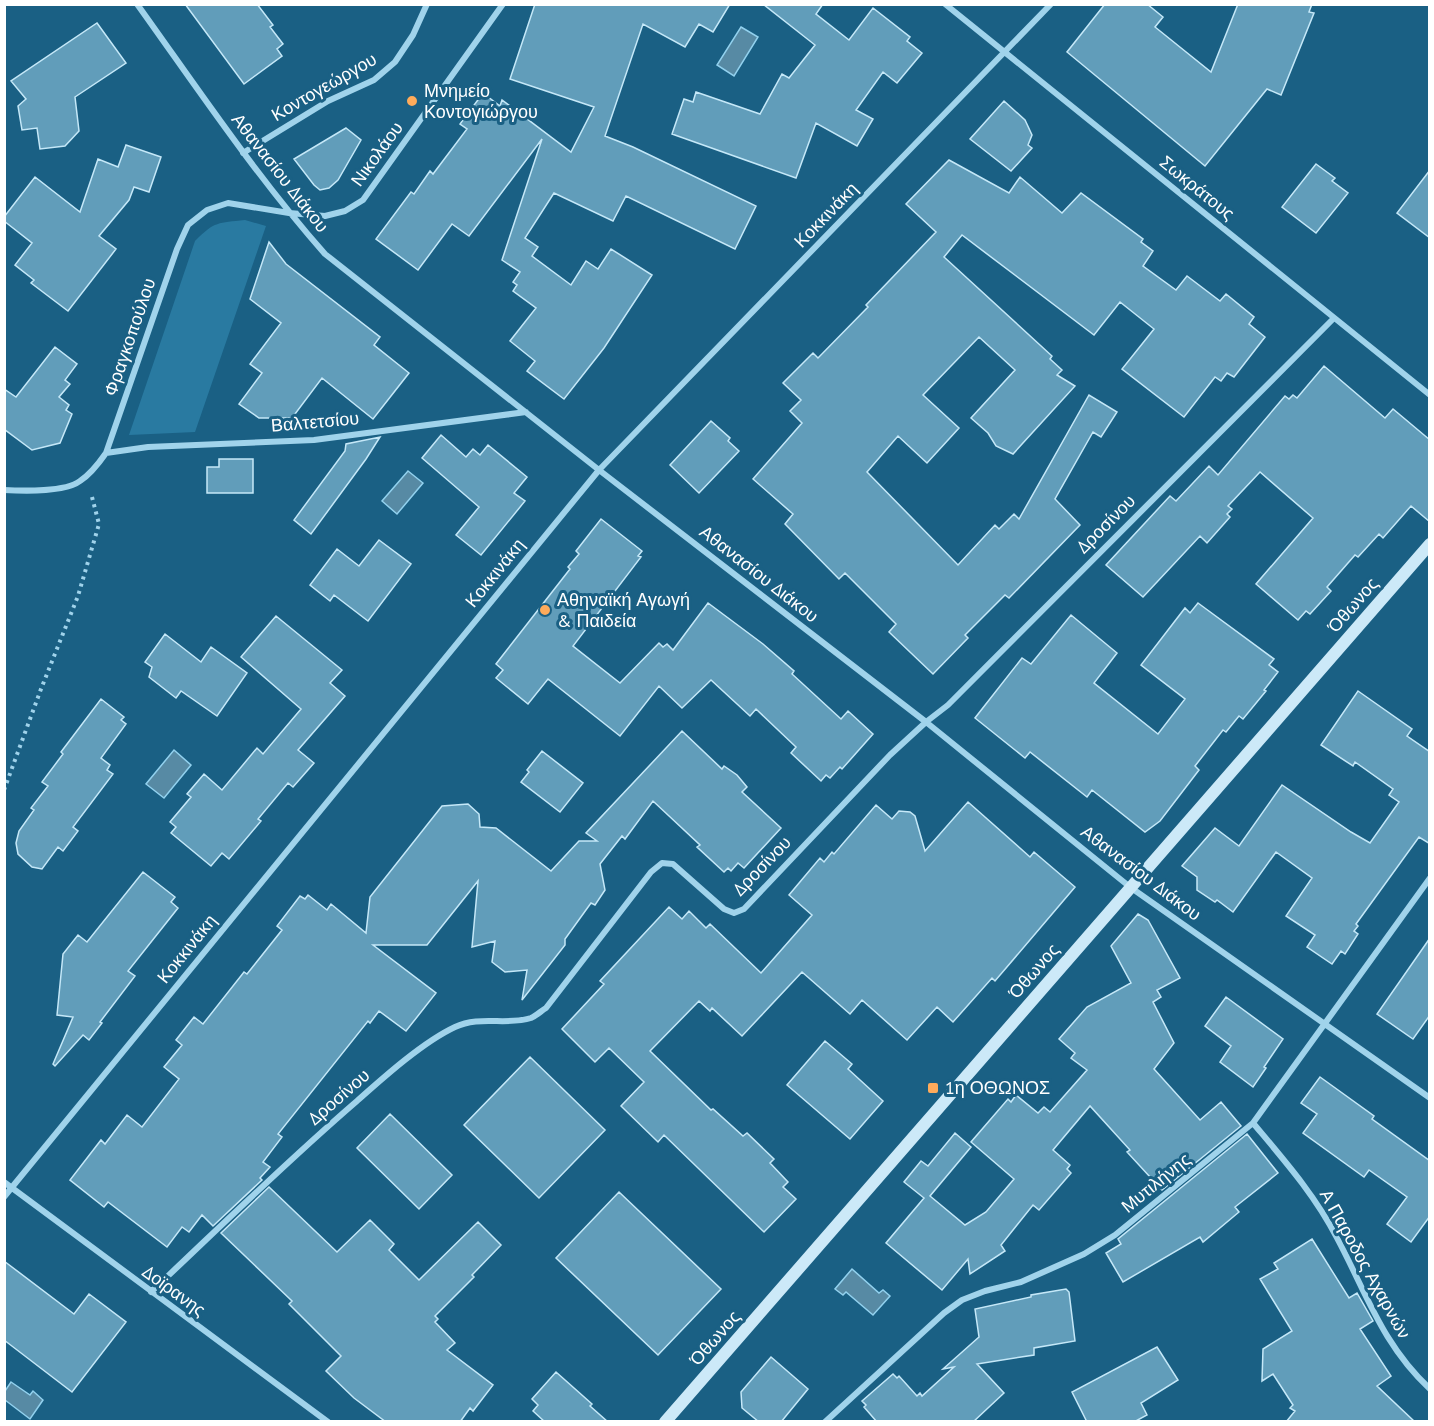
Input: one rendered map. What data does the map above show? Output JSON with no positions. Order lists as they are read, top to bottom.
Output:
{
  "streets": {
    "street": [
      "Κοντογεώργου",
      "Νικολάου",
      "Αθανασίου Διάκου",
      "Σωκράτους",
      "Κοκκινάκη",
      "Φραγκοπούλου",
      "Βαλτετσίου",
      "Δροσίνου",
      "Όθωνος",
      "Μυτιλήνης",
      "Α Παροδος Αχαρνών",
      "Δοϊρανης"
    ]
  },
  "crossings": [
    ["Κοντογεώργου", "Αθανασίου Διάκου"],
    ["Νικολάου", "Αθανασίου Διάκου"],
    ["Νικολάου", "Φραγκοπούλου"],
    ["Αθανασίου Διάκου", "Κοκκινάκη"],
    ["Αθανασίου Διάκου", "Φραγκοπούλου"],
    ["Αθανασίου Διάκου", "Βαλτετσίου"],
    ["Αθανασίου Διάκου", "Δροσίνου"],
    ["Αθανασίου Διάκου", "Όθωνος"],
    ["Αθανασίου Διάκου", "Μυτιλήνης"],
    ["Σωκράτους", "Κοκκινάκη"],
    ["Σωκράτους", "Δροσίνου"],
    ["Κοκκινάκη", "Δοϊρανης"],
    ["Φραγκοπούλου", "Βαλτετσίου"],
    ["Δροσίνου", "Δοϊρανης"],
    ["Μυτιλήνης", "Α Παροδος Αχαρνών"]
  ],
  "places": {
    "other": ["Μνημείο Κοντογιώργου", "Αθηναϊκή Αγωγή & Παιδεία"],
    "transit": ["1η ΟΘΩΝΟΣ"]
  }
}
